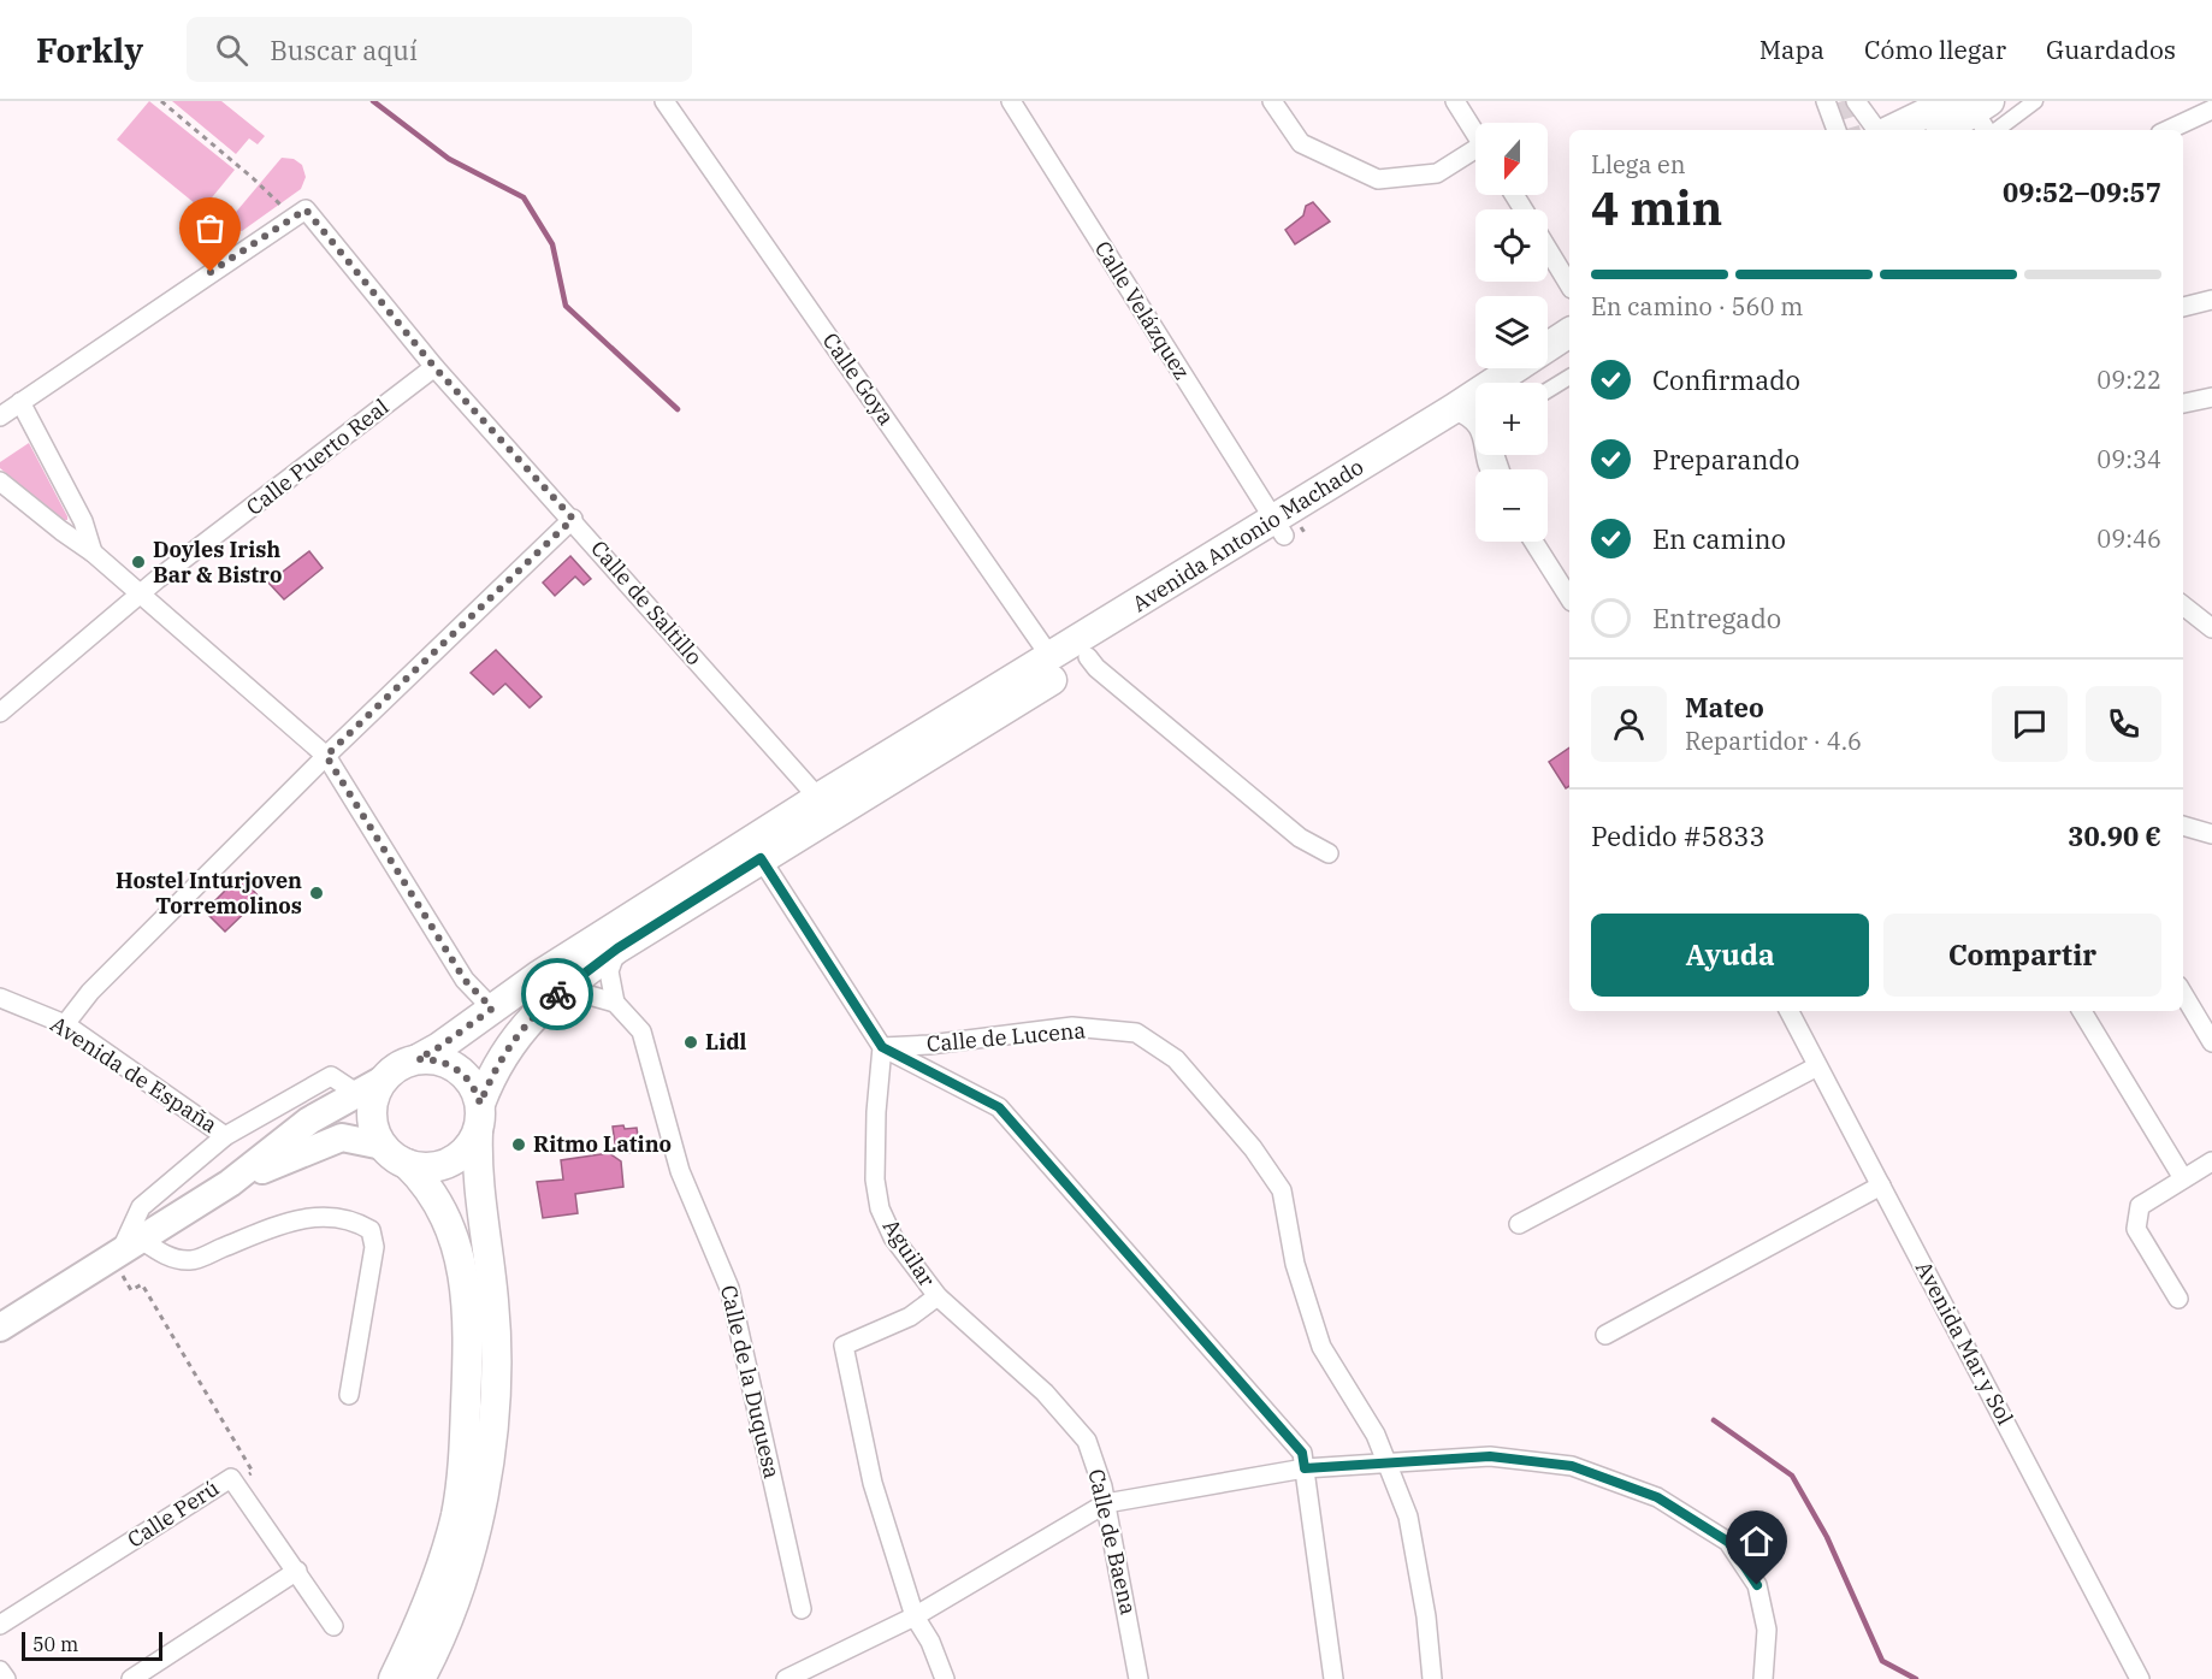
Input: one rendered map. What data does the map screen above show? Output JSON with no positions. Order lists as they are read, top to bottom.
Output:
{
  "streets": {
    "main road": ["Avenida Antonio Machado"],
    "street": [
      "Calle Velázquez",
      "Calle Goya",
      "Calle Puerto Real",
      "Calle de Saltillo",
      "Calle de Lucena",
      "Avenida de España",
      "Aguilar",
      "Avenida Mar y Sol",
      "Calle de la Duquesa",
      "Calle Perú",
      "Calle de Baena"
    ]
  },
  "crossings": [
    ["Calle Velázquez", "Avenida Antonio Machado"],
    ["Calle Goya", "Avenida Antonio Machado"],
    ["Calle Puerto Real", "Calle de Saltillo"],
    ["Calle de Lucena", "Aguilar"],
    ["Aguilar", "Calle de Baena"]
  ],
  "places": [
    "Doyles Irish Bar & Bistro",
    "Hostel Inturjoven Torremolinos",
    "Lidl",
    "Ritmo Latino"
  ],
  "scale_bar": "50 m",
  "north": "bottom",
  "page": {
    "header": "Forkly",
    "search": "Buscar aquí",
    "nav": ["Mapa", "Cómo llegar", "Guardados"],
    "map_buttons": ["+", "−"],
    "heading": ["4 min", "Llega en", "09:52–09:57"],
    "panel": [
      "Mateo",
      "Repartidor · 4.6",
      "Pedido #5833",
      "30.90 €"
    ],
    "bar": "En camino · 560 m",
    "list": [
      ["Confirmado", "09:22"],
      ["Preparando", "09:34"],
      ["En camino", "09:46"],
      "Entregado"
    ],
    "buttons": ["Ayuda", "Compartir"],
    "scale": "50 m"
  }
}
